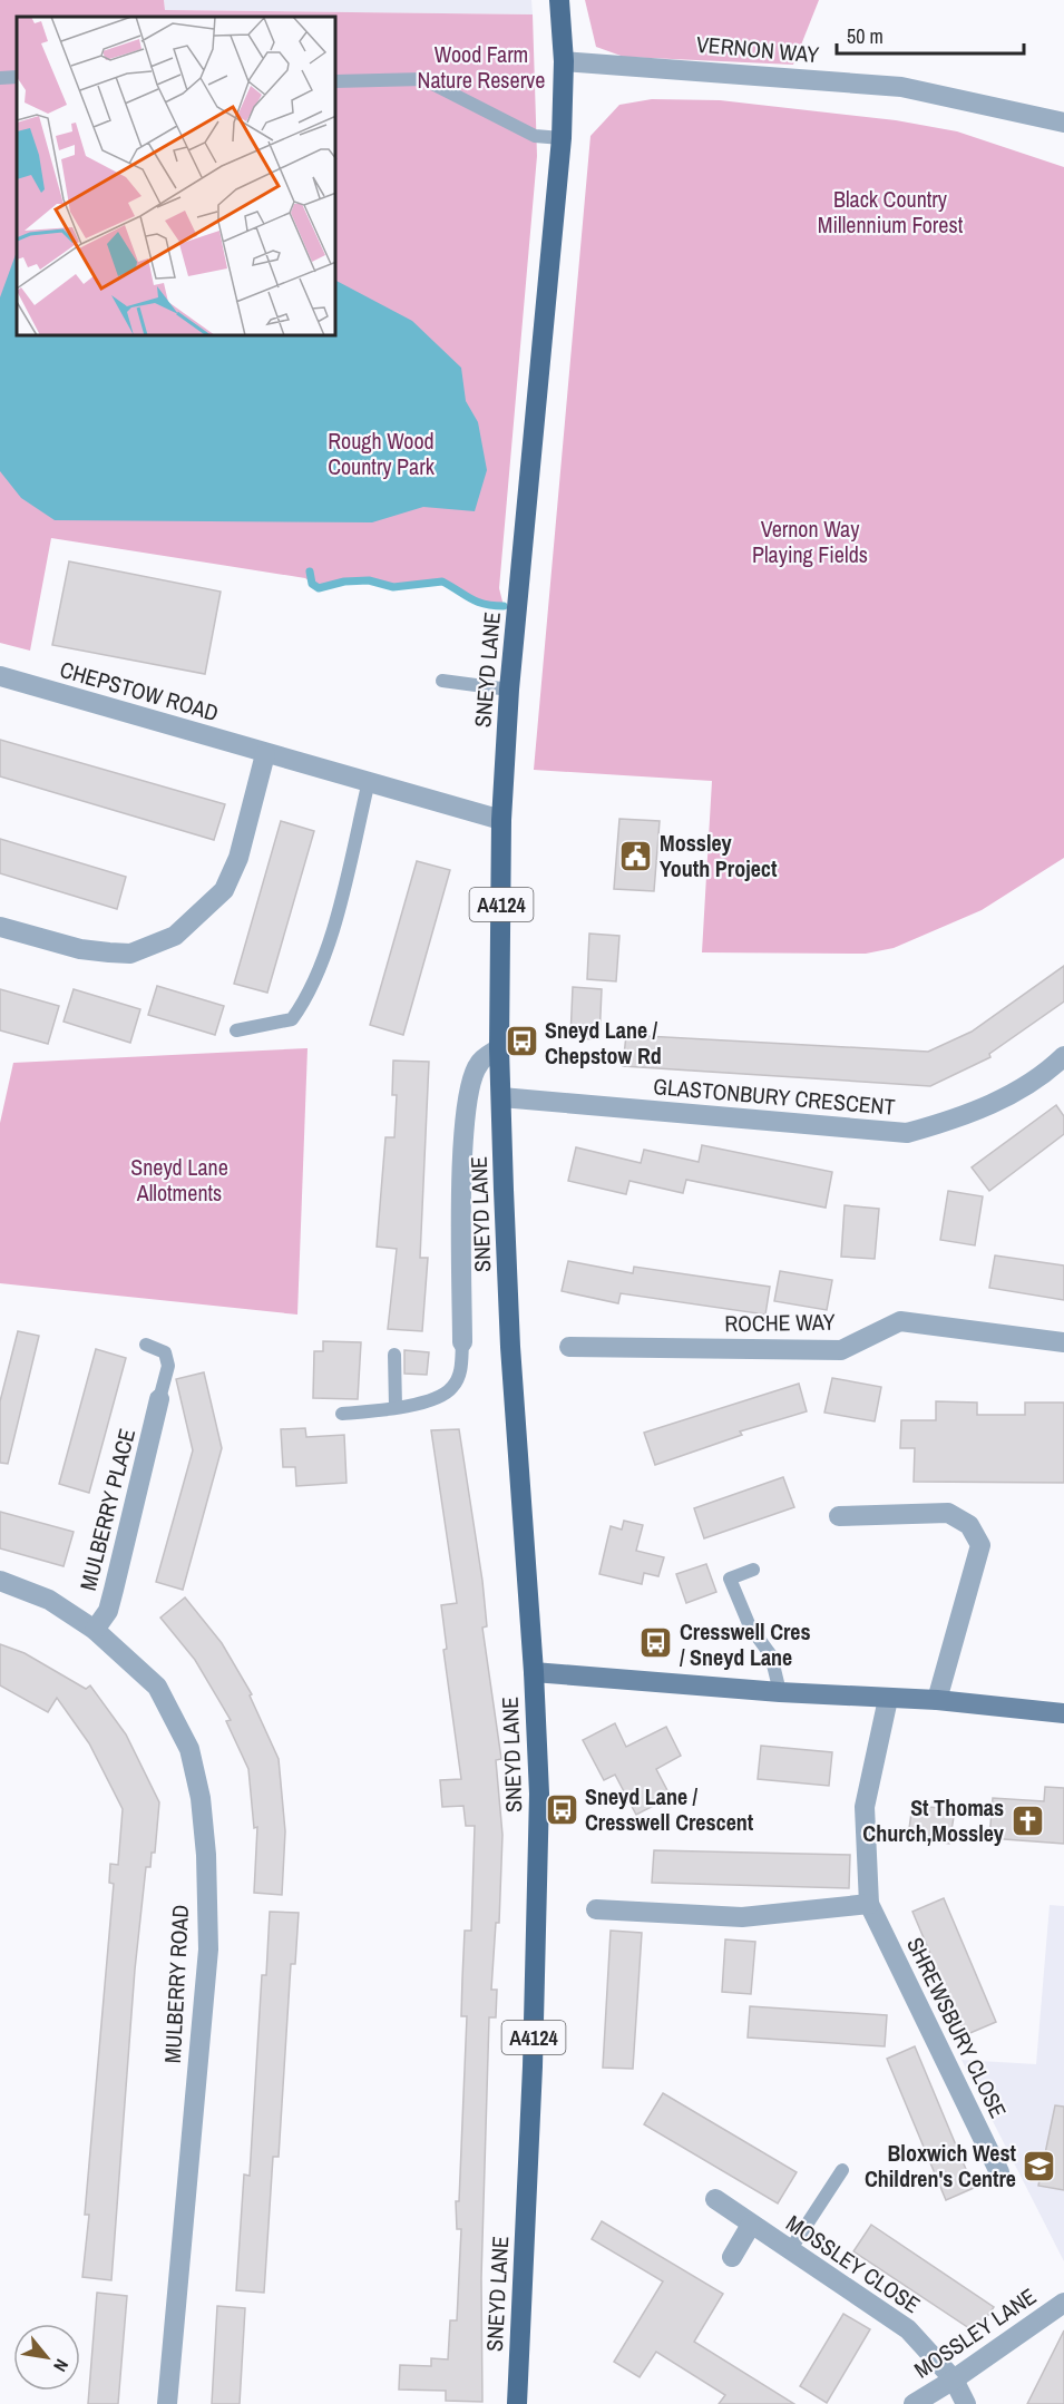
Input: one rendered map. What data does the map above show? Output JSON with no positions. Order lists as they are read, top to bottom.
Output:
{
  "streets": {
    "main road": ["SNEYD LANE", "A4124"],
    "street": [
      "VERNON WAY",
      "CHEPSTOW ROAD",
      "GLASTONBURY CRESCENT",
      "ROCHE WAY",
      "MULBERRY PLACE",
      "MULBERRY ROAD",
      "SHREWSBURY CLOSE",
      "MOSSLEY CLOSE",
      "MOSSLEY LANE"
    ]
  },
  "crossings": [
    ["VERNON WAY", "SNEYD LANE"],
    ["SNEYD LANE", "CHEPSTOW ROAD"],
    ["SNEYD LANE", "GLASTONBURY CRESCENT"],
    ["MULBERRY PLACE", "MULBERRY ROAD"],
    ["MOSSLEY CLOSE", "MOSSLEY LANE"]
  ],
  "parks": [
    "Wood Farm Nature Reserve",
    "Black Country Millennium Forest",
    "Rough Wood Country Park",
    "Vernon Way Playing Fields",
    "Sneyd Lane Allotments"
  ],
  "places": {
    "public building": ["Mossley Youth Project"],
    "bus stop": ["Sneyd Lane / Chepstow Rd", "Cresswell Cres / Sneyd Lane", "Sneyd Lane / Cresswell Crescent"],
    "church": ["St Thomas Church,Mossley"],
    "school or university": ["Bloxwich West Children's Centre"]
  },
  "scale_bar": "50 m",
  "north": "bottom right"
}
